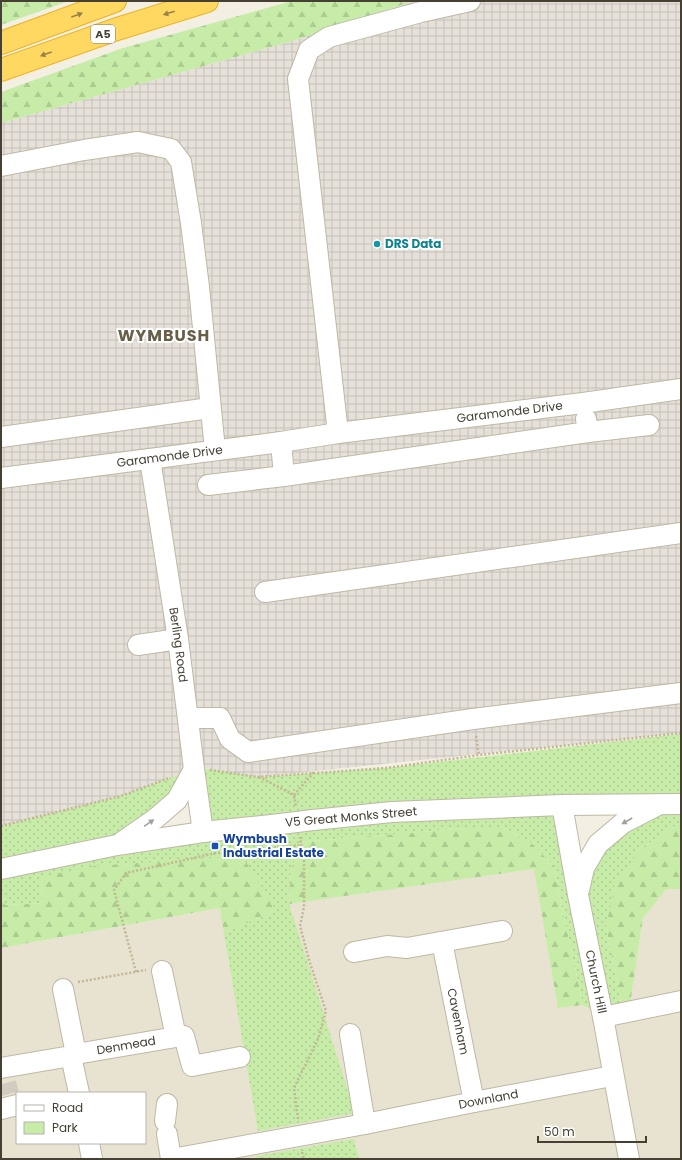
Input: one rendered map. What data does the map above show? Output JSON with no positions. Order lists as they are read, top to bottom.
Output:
{
  "streets": {
    "highway": ["A5"],
    "street": [
      "Garamonde Drive",
      "Berling Road",
      "V5 Great Monks Street",
      "Church Hill",
      "Cavenham",
      "Denmead",
      "Downland"
    ]
  },
  "crossings": [
    ["Garamonde Drive", "Berling Road"],
    ["Berling Road", "V5 Great Monks Street"],
    ["V5 Great Monks Street", "Church Hill"],
    ["Church Hill", "Downland"],
    ["Cavenham", "Downland"]
  ],
  "districts": ["WYMBUSH"],
  "places": {
    "other": ["DRS Data"],
    "transit": ["Wymbush Industrial Estate"]
  },
  "legend": ["Road", "Park"],
  "scale_bar": "50 m"
}
